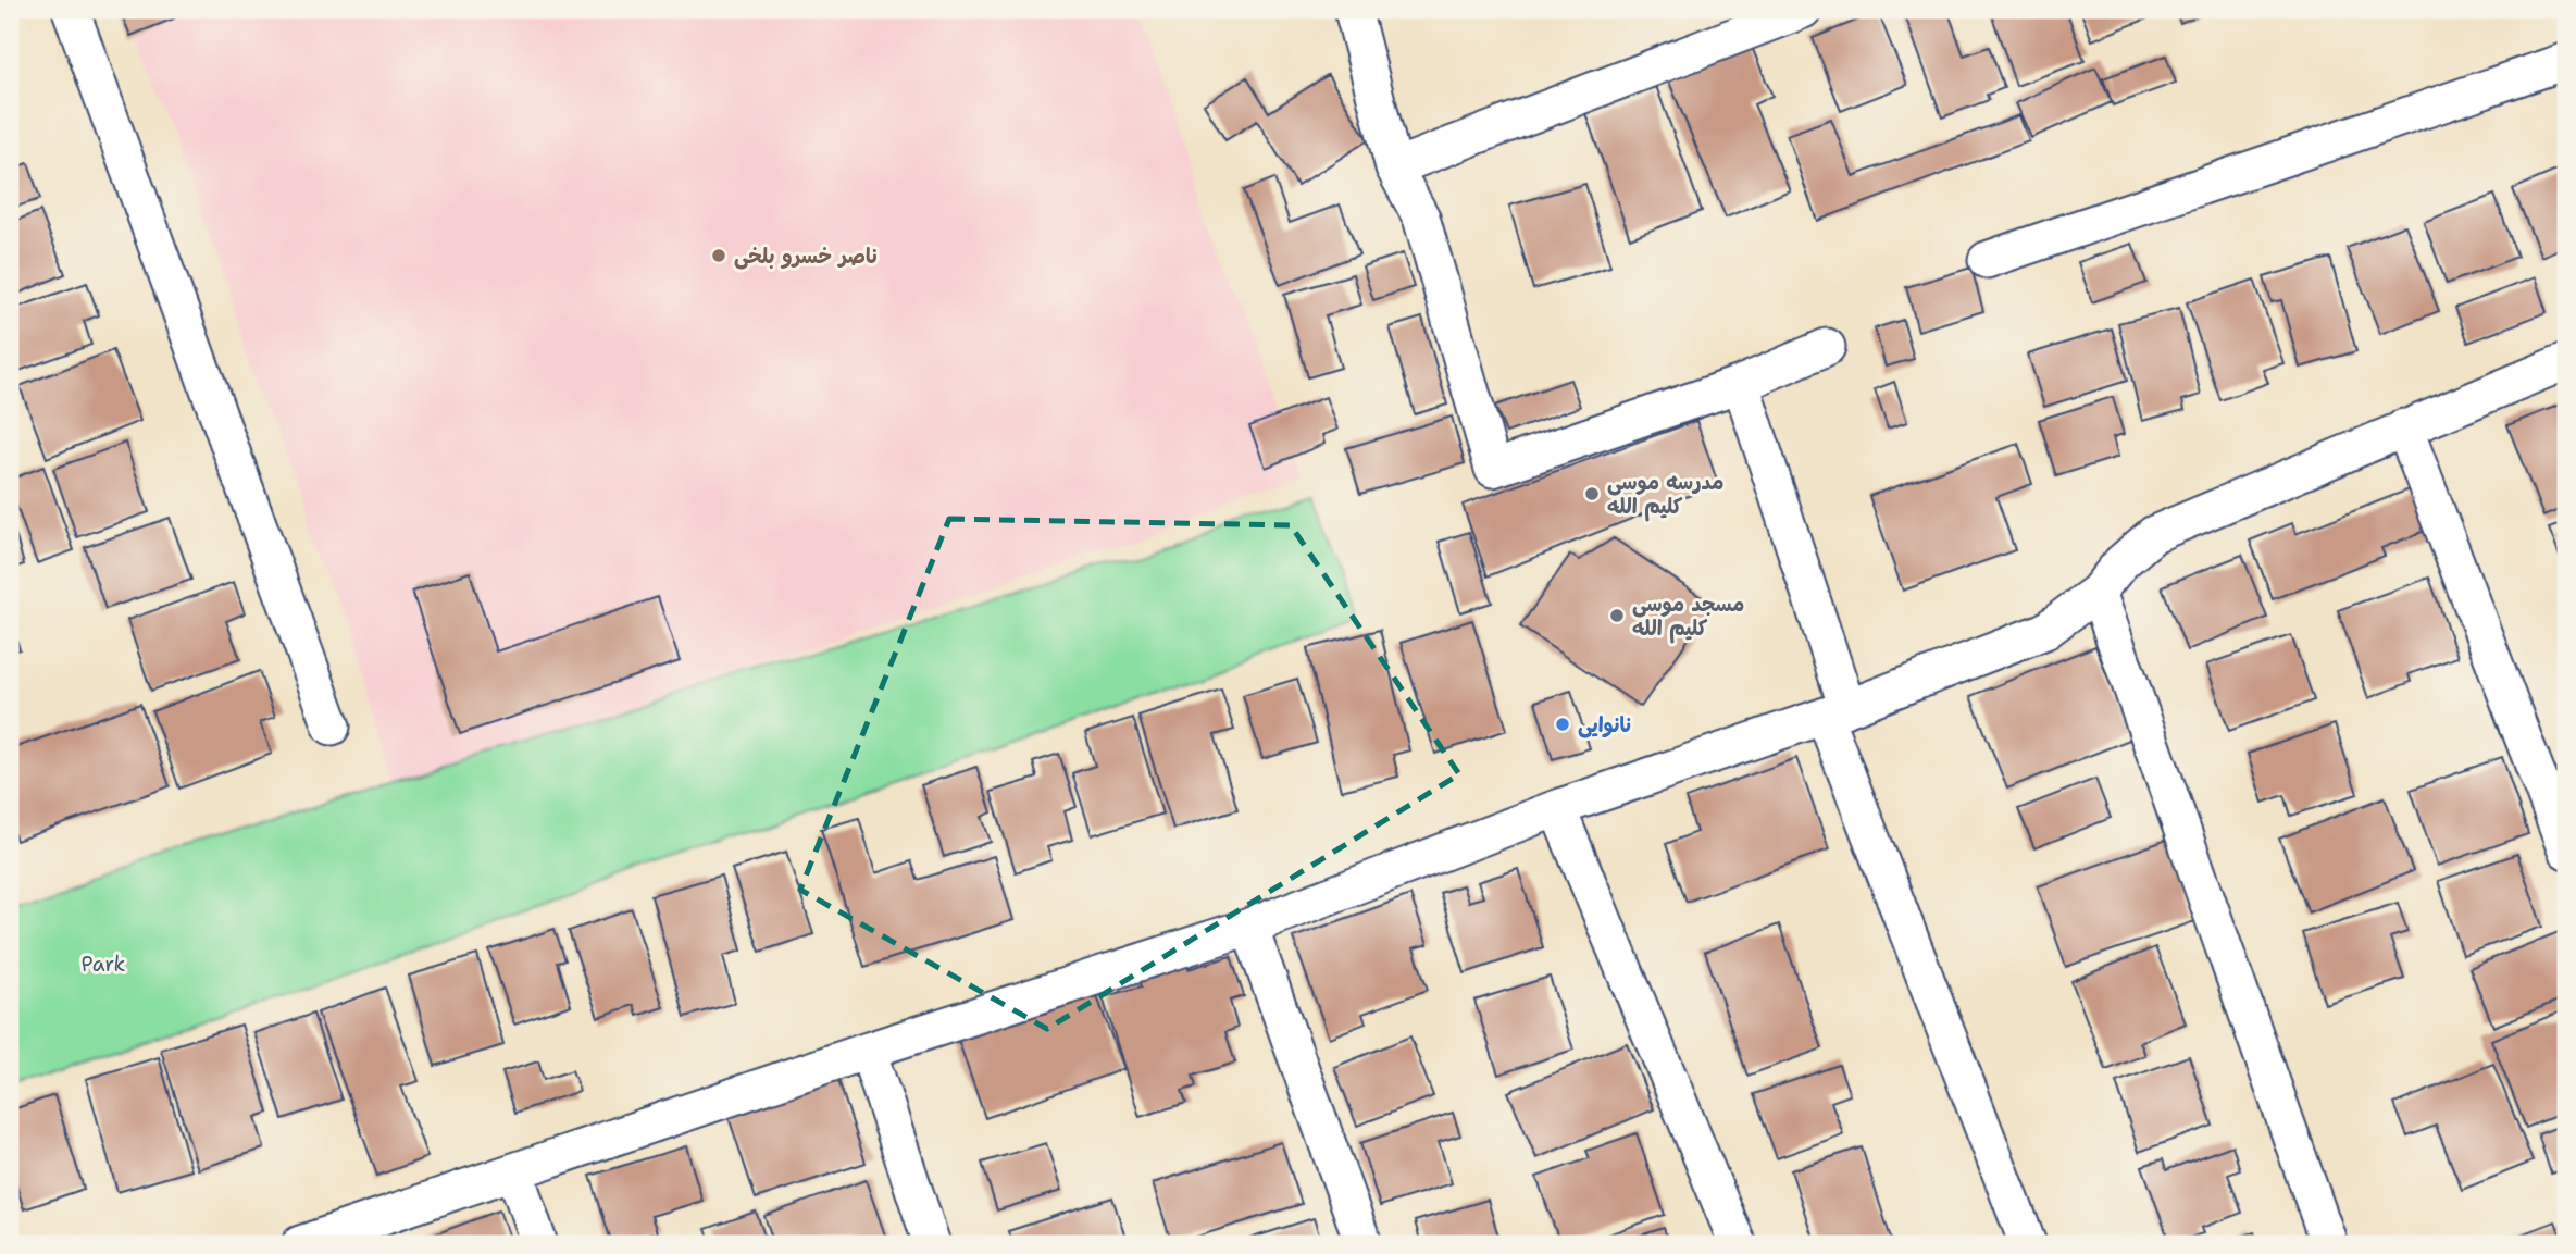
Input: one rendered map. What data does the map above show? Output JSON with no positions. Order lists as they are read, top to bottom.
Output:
{
  "parks": ["Park"],
  "places": [
    "ناصر خسرو بلخی",
    "مدرسه موسی کلیم الله",
    "مسجد موسی کلیم الله",
    "نانوایی"
  ]
}
